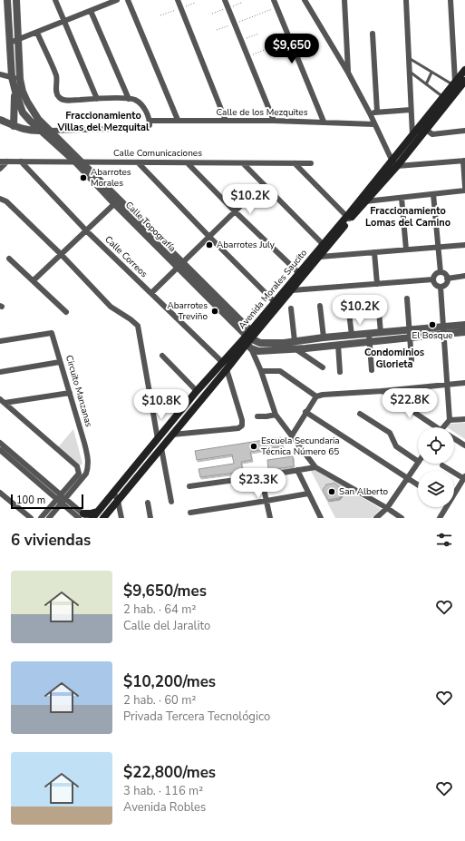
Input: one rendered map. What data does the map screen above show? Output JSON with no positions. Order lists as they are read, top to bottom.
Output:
{
  "streets": {
    "main road": ["Avenida Morales Saucito"],
    "street": [
      "Calle de los Mezquites",
      "Calle Comunicaciones",
      "Calle Topografía",
      "Calle Correos",
      "Circuito Manzanas"
    ]
  },
  "crossings": [
    ["Calle Comunicaciones", "Calle Topografía"],
    ["Calle Comunicaciones", "Calle Correos"],
    ["Calle Topografía", "Avenida Morales Saucito"],
    ["Calle Correos", "Avenida Morales Saucito"]
  ],
  "districts": ["Fraccionamiento Villas del Mezquital", "Fraccionamiento Lomas del Camino", "Condominios Glorieta"],
  "places": [
    "Abarrotes Morales",
    "Abarrotes July",
    "Abarrotes Treviño",
    "El Bosque",
    "Escuela Secundaria Técnica Número 65",
    "San Alberto"
  ],
  "scale_bar": "100 m",
  "page": {
    "price": [
      "$9,650",
      "$10.2K",
      "$10.2K",
      "$22.8K",
      "$10.8K",
      "$23.3K"
    ],
    "scale": "100 m",
    "heading": "6 viviendas",
    "list": [
      {
        "name": "$9,650/mes",
        "note": "2 hab. · 64 m² · Calle del Jaralito"
      },
      {
        "name": "$10,200/mes",
        "note": "2 hab. · 60 m² · Privada Tercera Tecnológico"
      },
      {
        "name": "$22,800/mes",
        "note": "3 hab. · 116 m² · Avenida Robles"
      }
    ]
  }
}
